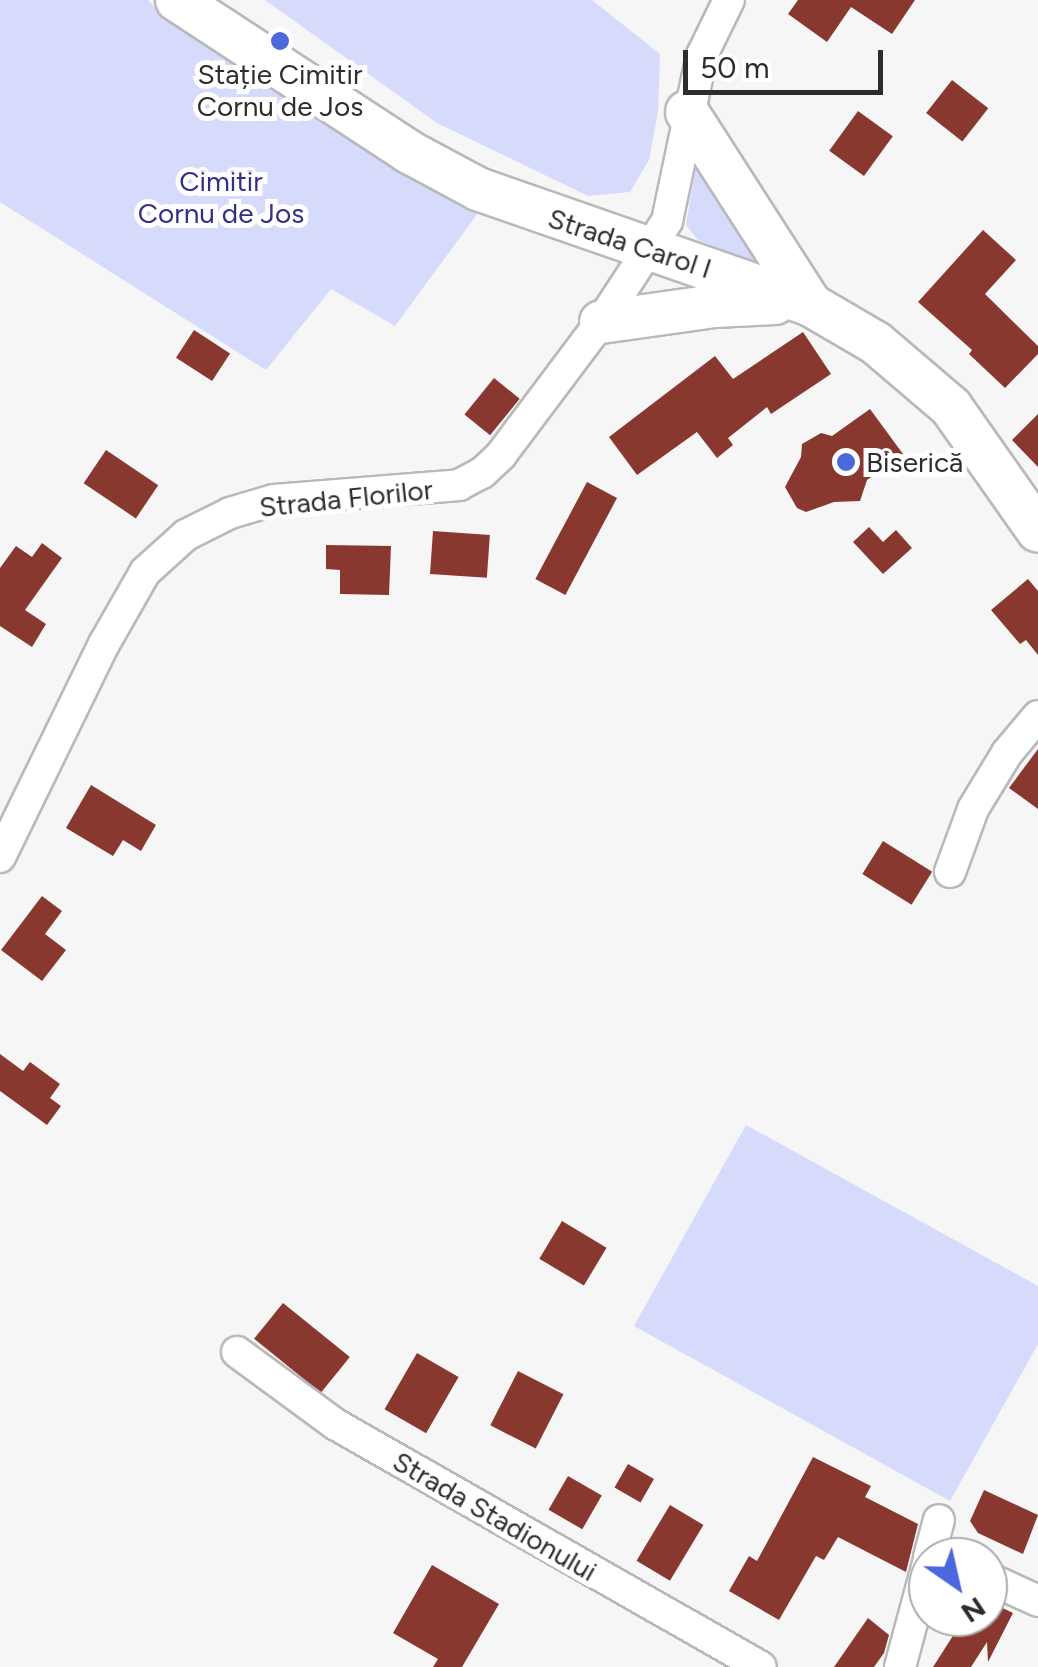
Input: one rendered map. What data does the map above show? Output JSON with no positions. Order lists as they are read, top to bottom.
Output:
{
  "streets": {
    "main road": ["Strada Carol I"],
    "street": ["Strada Florilor", "Strada Stadionului"]
  },
  "crossings": [
    ["Strada Carol I", "Strada Florilor"]
  ],
  "parks": ["Cimitir Cornu de Jos"],
  "places": ["Stație Cimitir Cornu de Jos", "Biserică"],
  "scale_bar": "50 m",
  "north": "bottom right"
}
